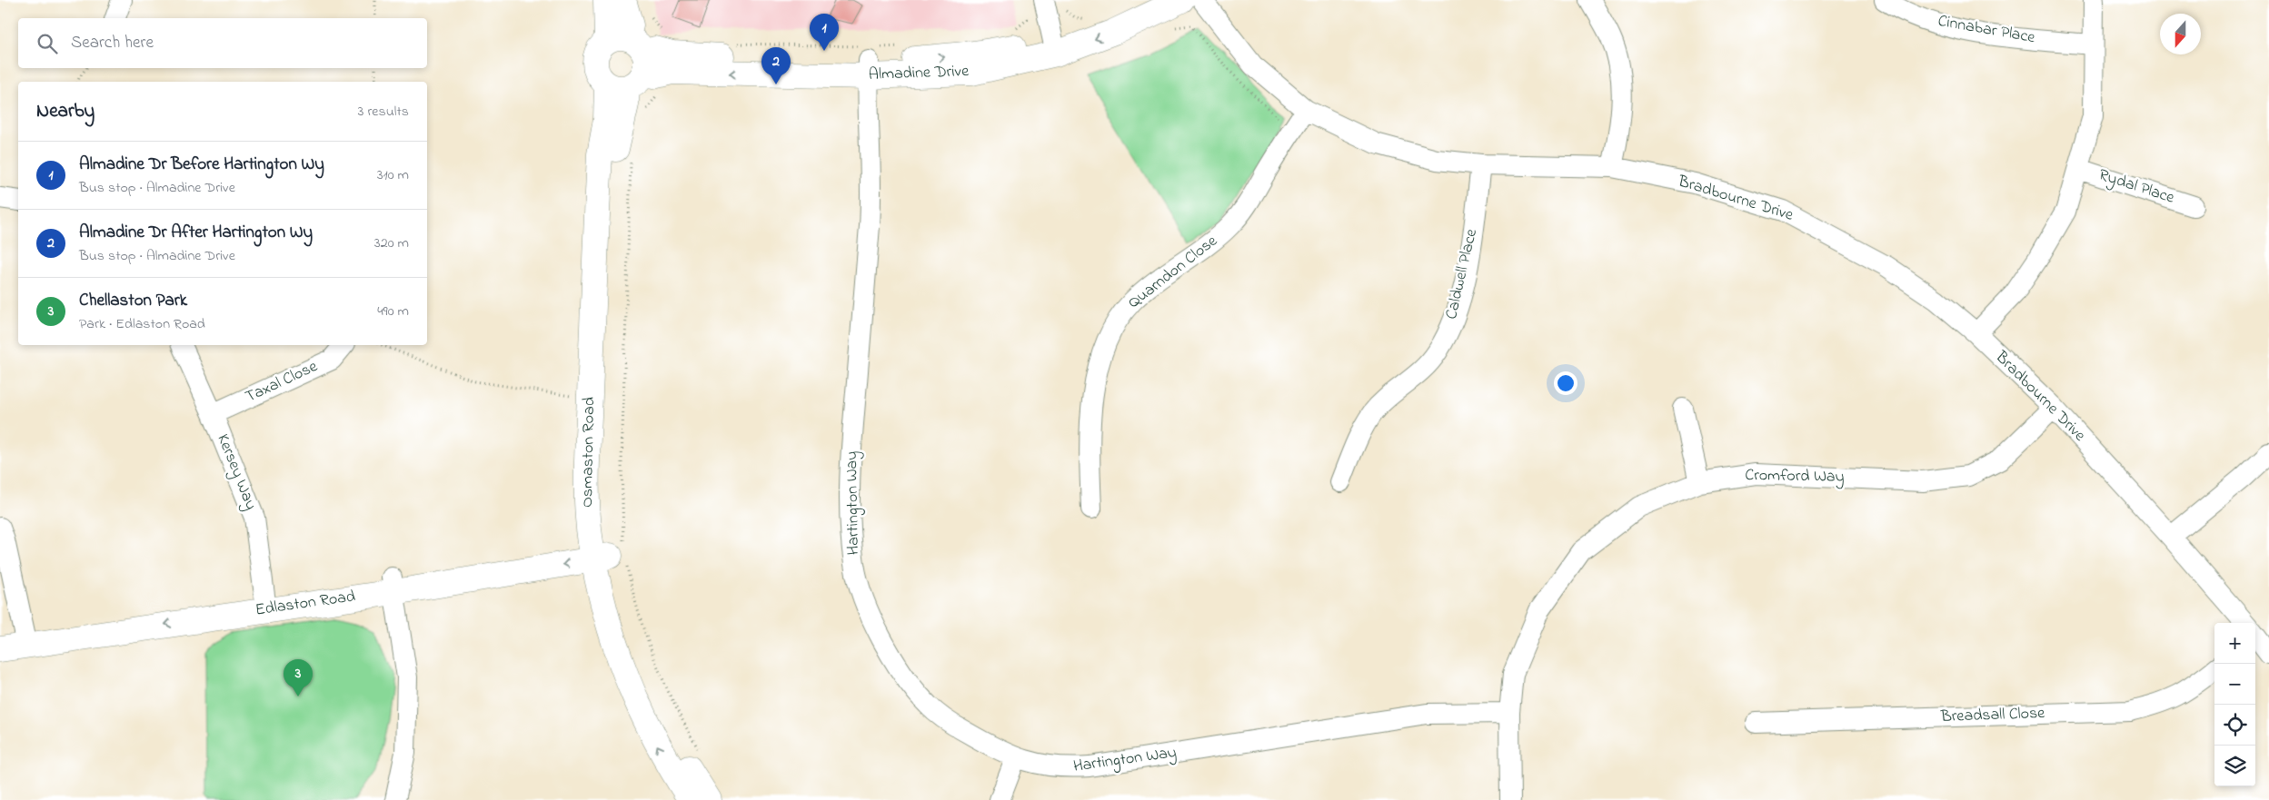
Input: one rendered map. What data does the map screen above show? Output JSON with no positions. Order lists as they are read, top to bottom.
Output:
{
  "streets": {
    "street": [
      "Cinnabar Place",
      "Almadine Drive",
      "Rydal Place",
      "Bradbourne Drive",
      "Quarndon Close",
      "Caldwell Place",
      "Taxal Close",
      "Osmaston Road",
      "Kersey Way",
      "Cromford Way",
      "Hartington Way",
      "Edlaston Road",
      "Breadsall Close"
    ]
  },
  "crossings": [
    ["Almadine Drive", "Osmaston Road"],
    ["Almadine Drive", "Hartington Way"],
    ["Bradbourne Drive", "Quarndon Close"],
    ["Bradbourne Drive", "Caldwell Place"],
    ["Bradbourne Drive", "Cromford Way"],
    ["Taxal Close", "Kersey Way"],
    ["Osmaston Road", "Edlaston Road"],
    ["Kersey Way", "Edlaston Road"],
    ["Cromford Way", "Hartington Way"]
  ],
  "north": "bottom",
  "page": {
    "pins": ["1", "2", "3"],
    "search": "Search here",
    "heading": ["Nearby", "3 results"],
    "list": [
      {
        "mark": "1",
        "name": "Almadine Dr Before Hartington Wy",
        "note": "Bus stop · Almadine Drive",
        "value": "310 m"
      },
      {
        "mark": "2",
        "name": "Almadine Dr After Hartington Wy",
        "note": "Bus stop · Almadine Drive",
        "value": "320 m"
      },
      {
        "mark": "3",
        "name": "Chellaston Park",
        "note": "Park · Edlaston Road",
        "value": "490 m"
      }
    ],
    "map_buttons": ["+", "−"]
  }
}
